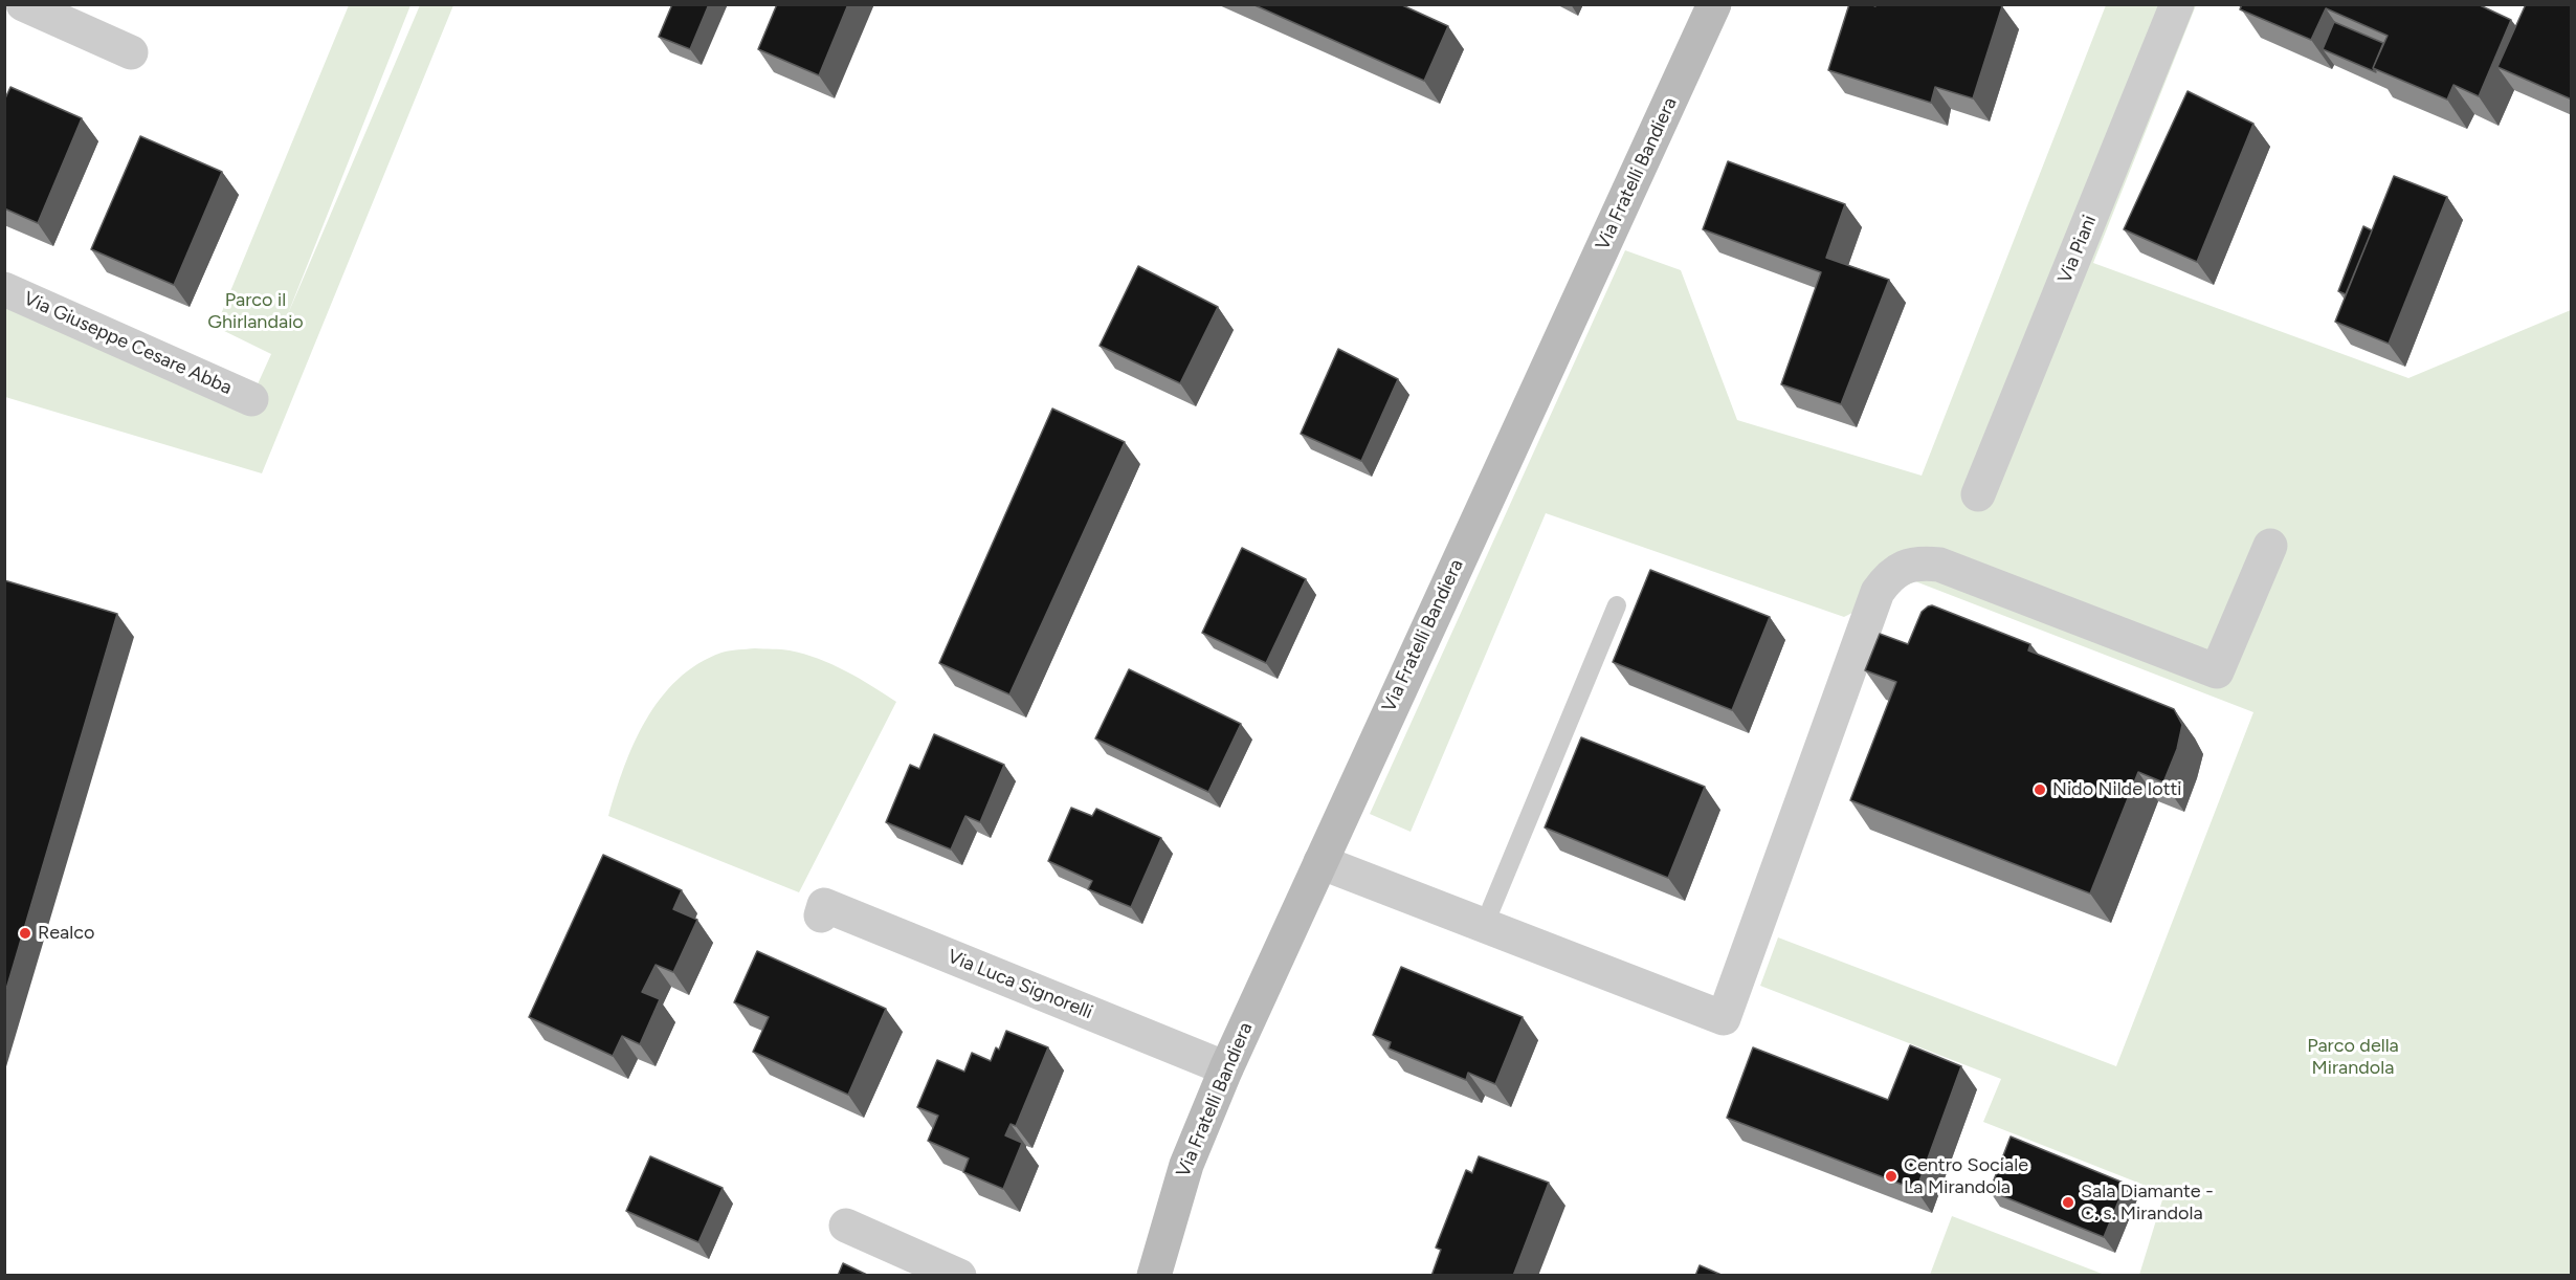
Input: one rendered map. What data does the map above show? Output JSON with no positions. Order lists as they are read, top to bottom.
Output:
{
  "streets": {
    "street": [
      "Via Fratelli Bandiera",
      "Via Piani",
      "Via Giuseppe Cesare Abba",
      "Via Luca Signorelli"
    ]
  },
  "crossings": [
    ["Via Fratelli Bandiera", "Via Luca Signorelli"]
  ],
  "parks": ["Parco il Ghirlandaio", "Parco della Mirandola"],
  "places": [
    "Nido Nilde Iotti",
    "Realco",
    "Centro Sociale La Mirandola",
    "Sala Diamante - C. s. Mirandola"
  ]
}
